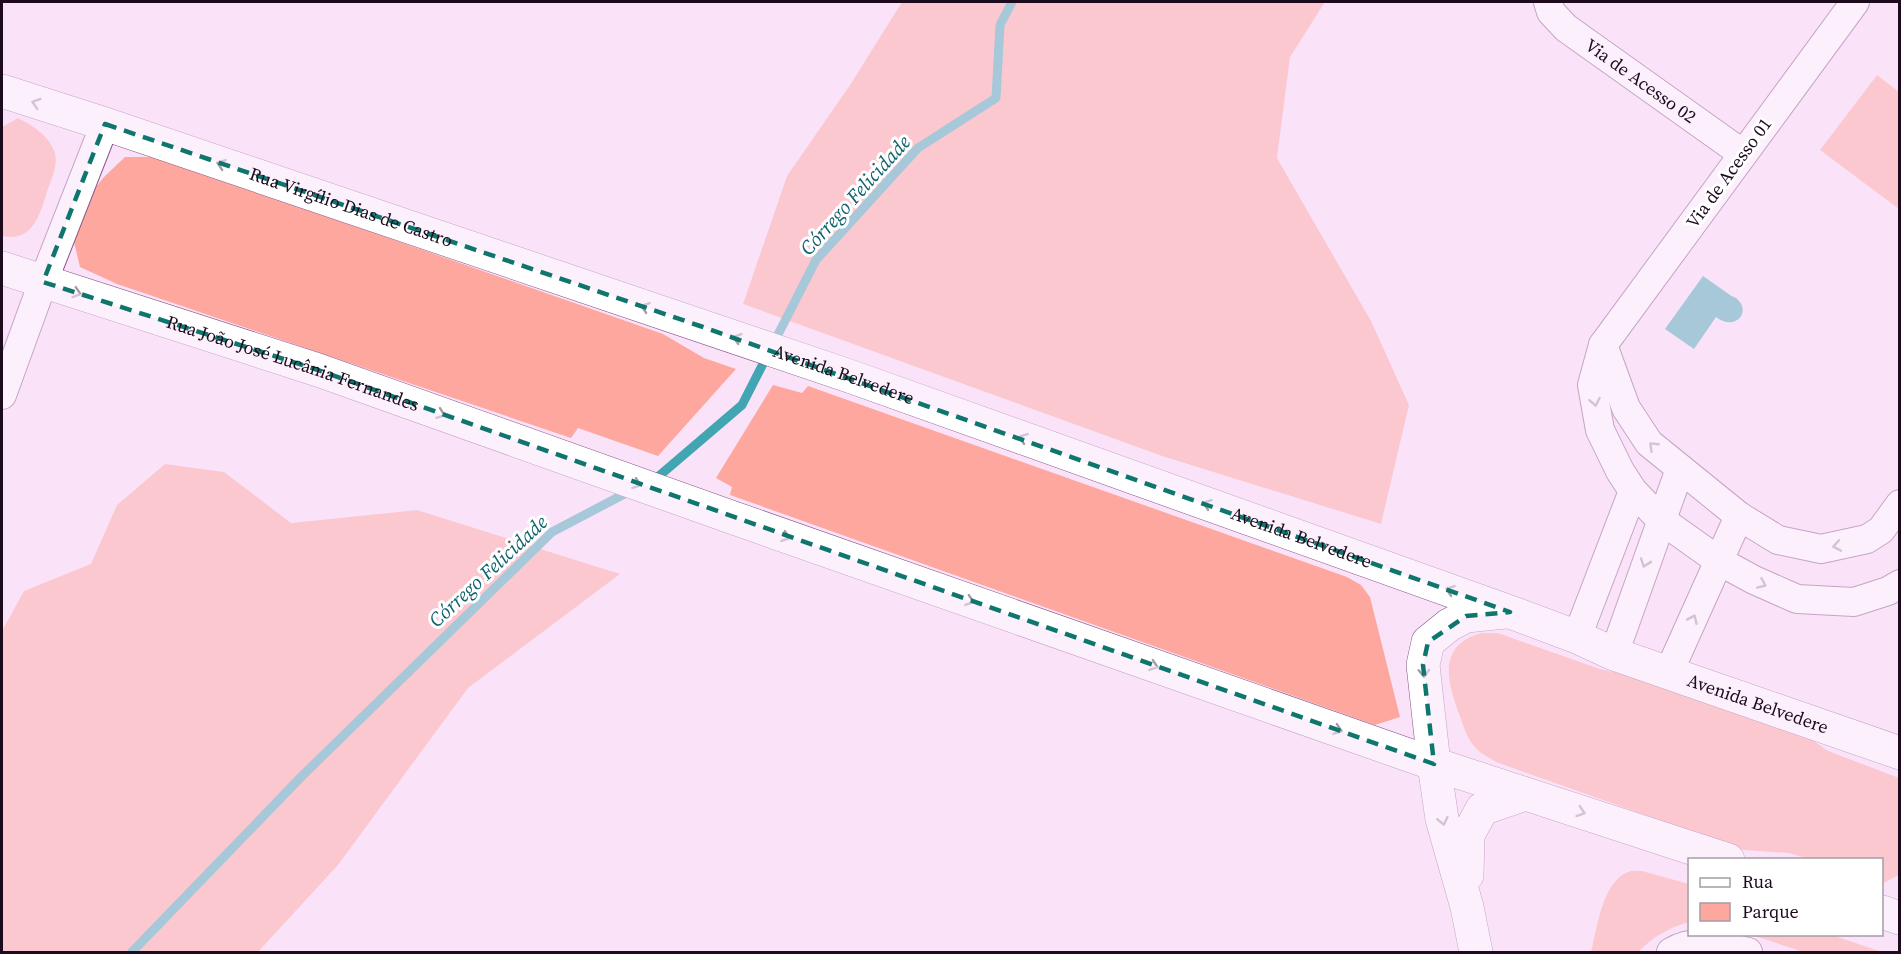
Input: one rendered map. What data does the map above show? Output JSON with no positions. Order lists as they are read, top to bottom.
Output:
{
  "streets": {
    "main road": ["Rua Virgílio Dias de Castro", "Rua João José Lucânia Fernandes", "Avenida Belvedere"],
    "street": ["Via de Acesso 02", "Via de Acesso 01"]
  },
  "crossings": [
    ["Via de Acesso 02", "Via de Acesso 01"],
    ["Rua Virgílio Dias de Castro", "Avenida Belvedere"]
  ],
  "one_way": ["Rua Virgílio Dias de Castro", "Rua João José Lucânia Fernandes", "Avenida Belvedere"],
  "water": ["Córrego Felicidade"],
  "legend": ["Rua", "Parque"]
}
